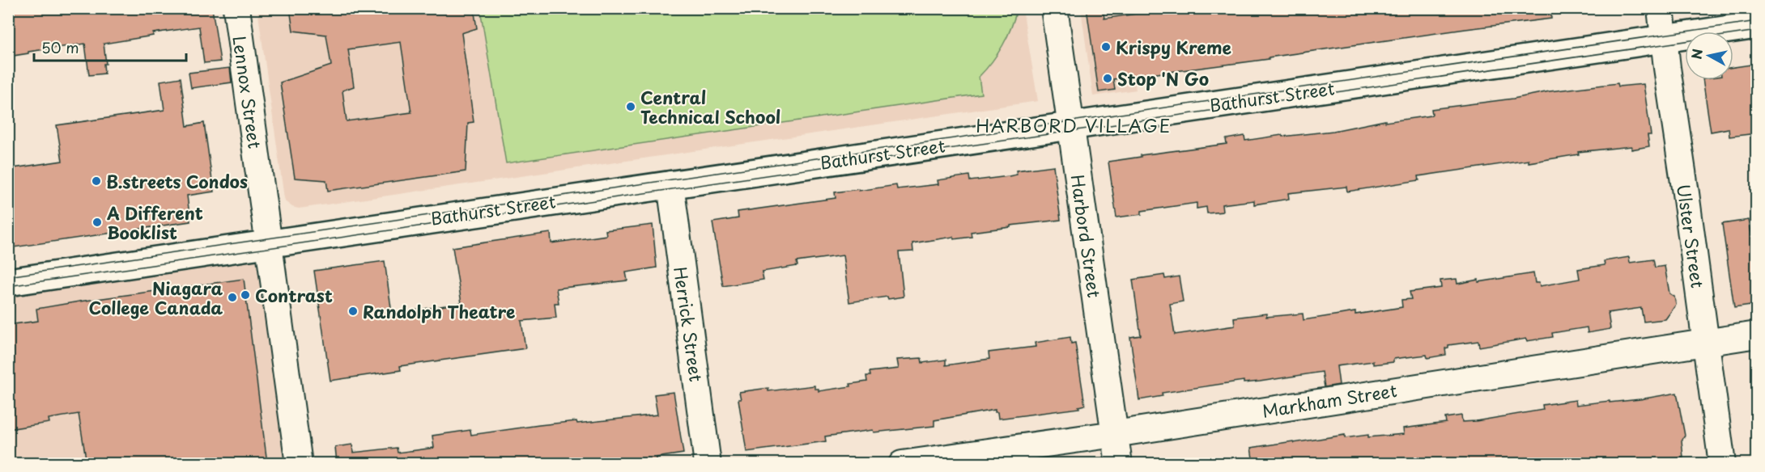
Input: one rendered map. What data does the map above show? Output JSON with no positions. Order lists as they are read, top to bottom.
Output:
{
  "streets": {
    "main road": ["Bathurst Street"],
    "street": [
      "Lennox Street",
      "Harbord Street",
      "Ulster Street",
      "Herrick Street",
      "Markham Street"
    ]
  },
  "crossings": [
    ["Lennox Street", "Bathurst Street"],
    ["Bathurst Street", "Harbord Street"],
    ["Bathurst Street", "Ulster Street"],
    ["Bathurst Street", "Herrick Street"],
    ["Harbord Street", "Markham Street"],
    ["Ulster Street", "Markham Street"]
  ],
  "districts": ["HARBORD VILLAGE"],
  "places": [
    "Krispy Kreme",
    "Stop 'N Go",
    "Central Technical School",
    "B.streets Condos",
    "A Different Booklist",
    "Contrast",
    "Niagara College Canada",
    "Randolph Theatre"
  ],
  "scale_bar": "50 m",
  "north": "left"
}
